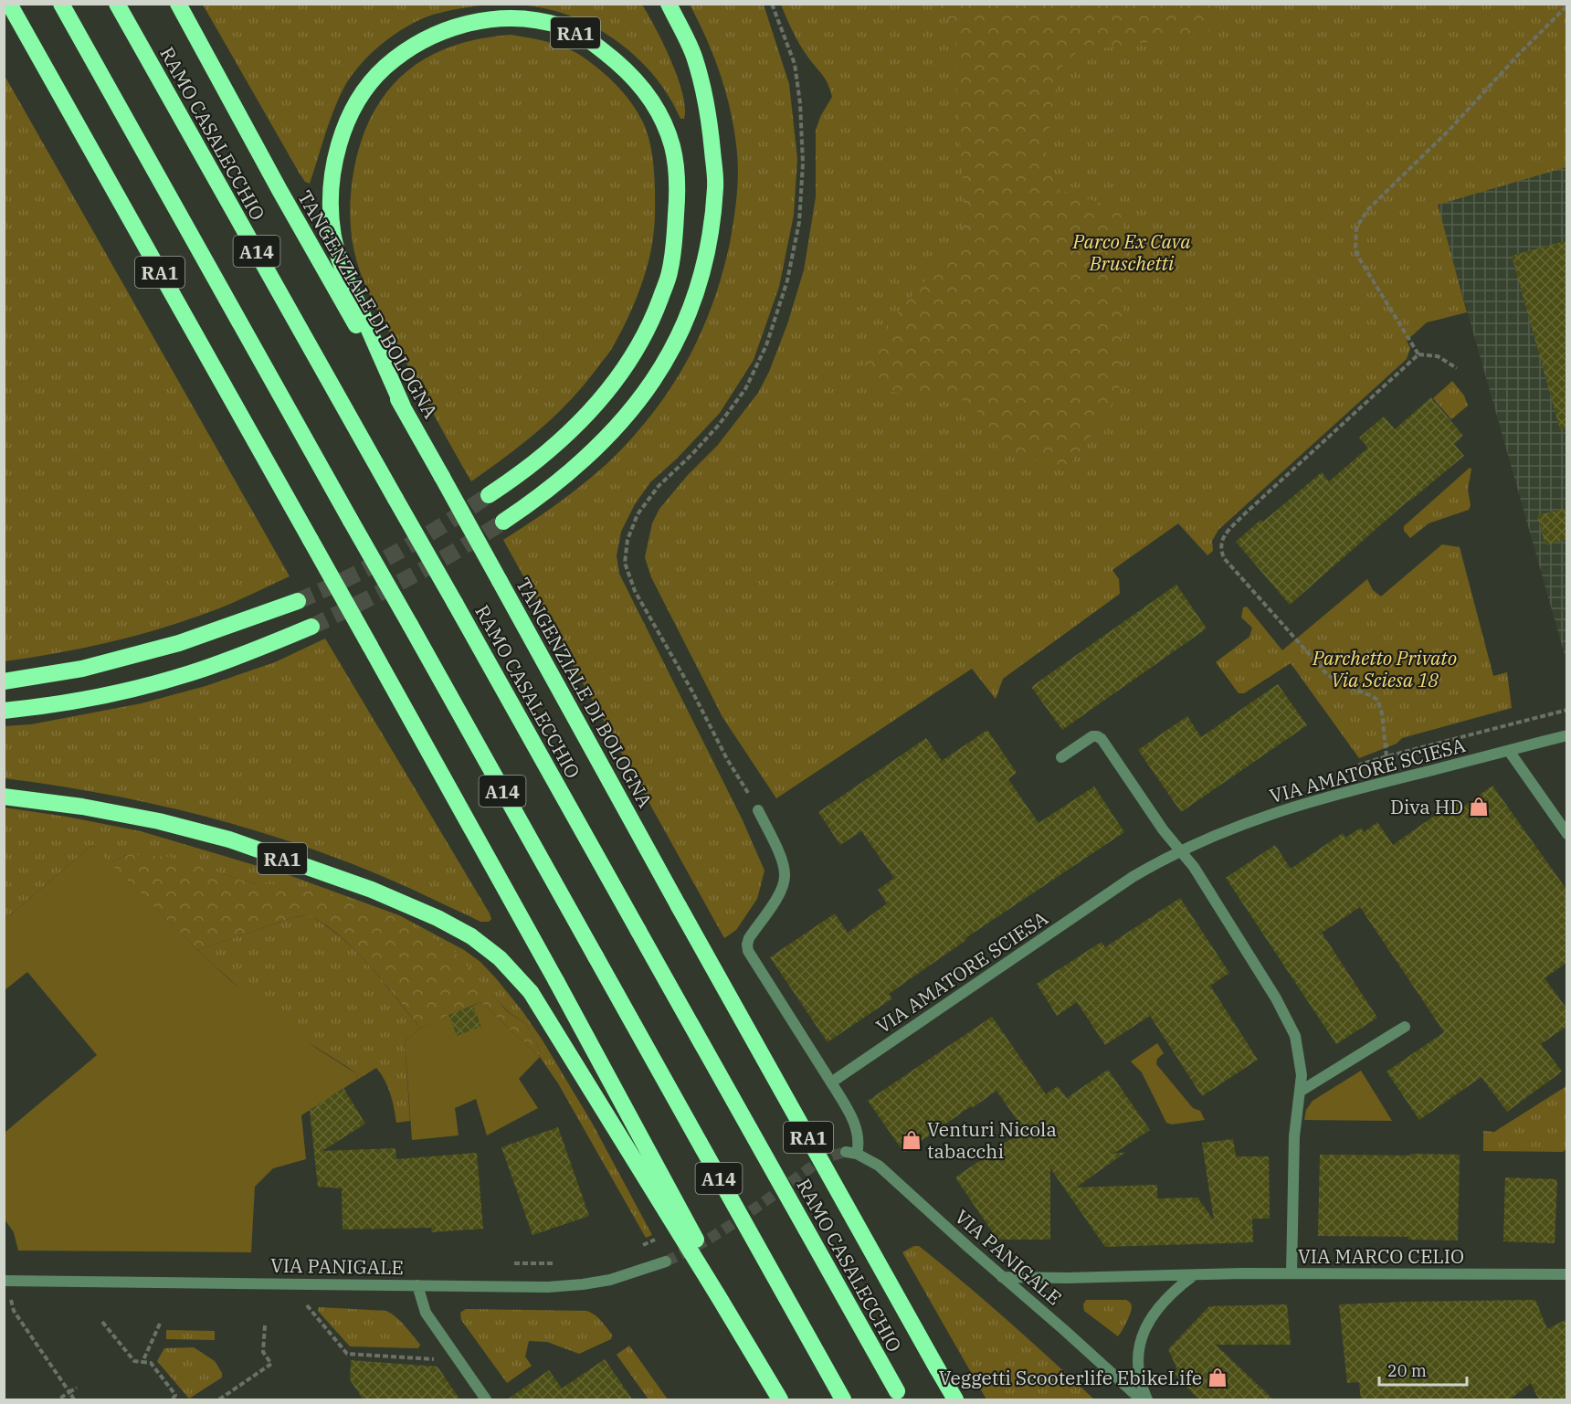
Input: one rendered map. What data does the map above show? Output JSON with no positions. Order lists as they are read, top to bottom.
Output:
{
  "streets": {
    "highway": [
      "RA1",
      "RAMO CASALECCHIO",
      "A14",
      "TANGENZIALE DI BOLOGNA"
    ],
    "street": ["VIA AMATORE SCIESA", "VIA MARCO CELIO", "VIA PANIGALE"]
  },
  "crossings": [
    ["RA1", "TANGENZIALE DI BOLOGNA"],
    ["VIA AMATORE SCIESA", "VIA PANIGALE"],
    ["VIA MARCO CELIO", "VIA PANIGALE"]
  ],
  "parks": ["Parco Ex Cava Bruschetti", "Parchetto Privato Via Sciesa 18"],
  "places": {
    "shop": ["Diva HD", "Venturi Nicola tabacchi", "Veggetti Scooterlife EbikeLife"]
  },
  "scale_bar": "20 m"
}
